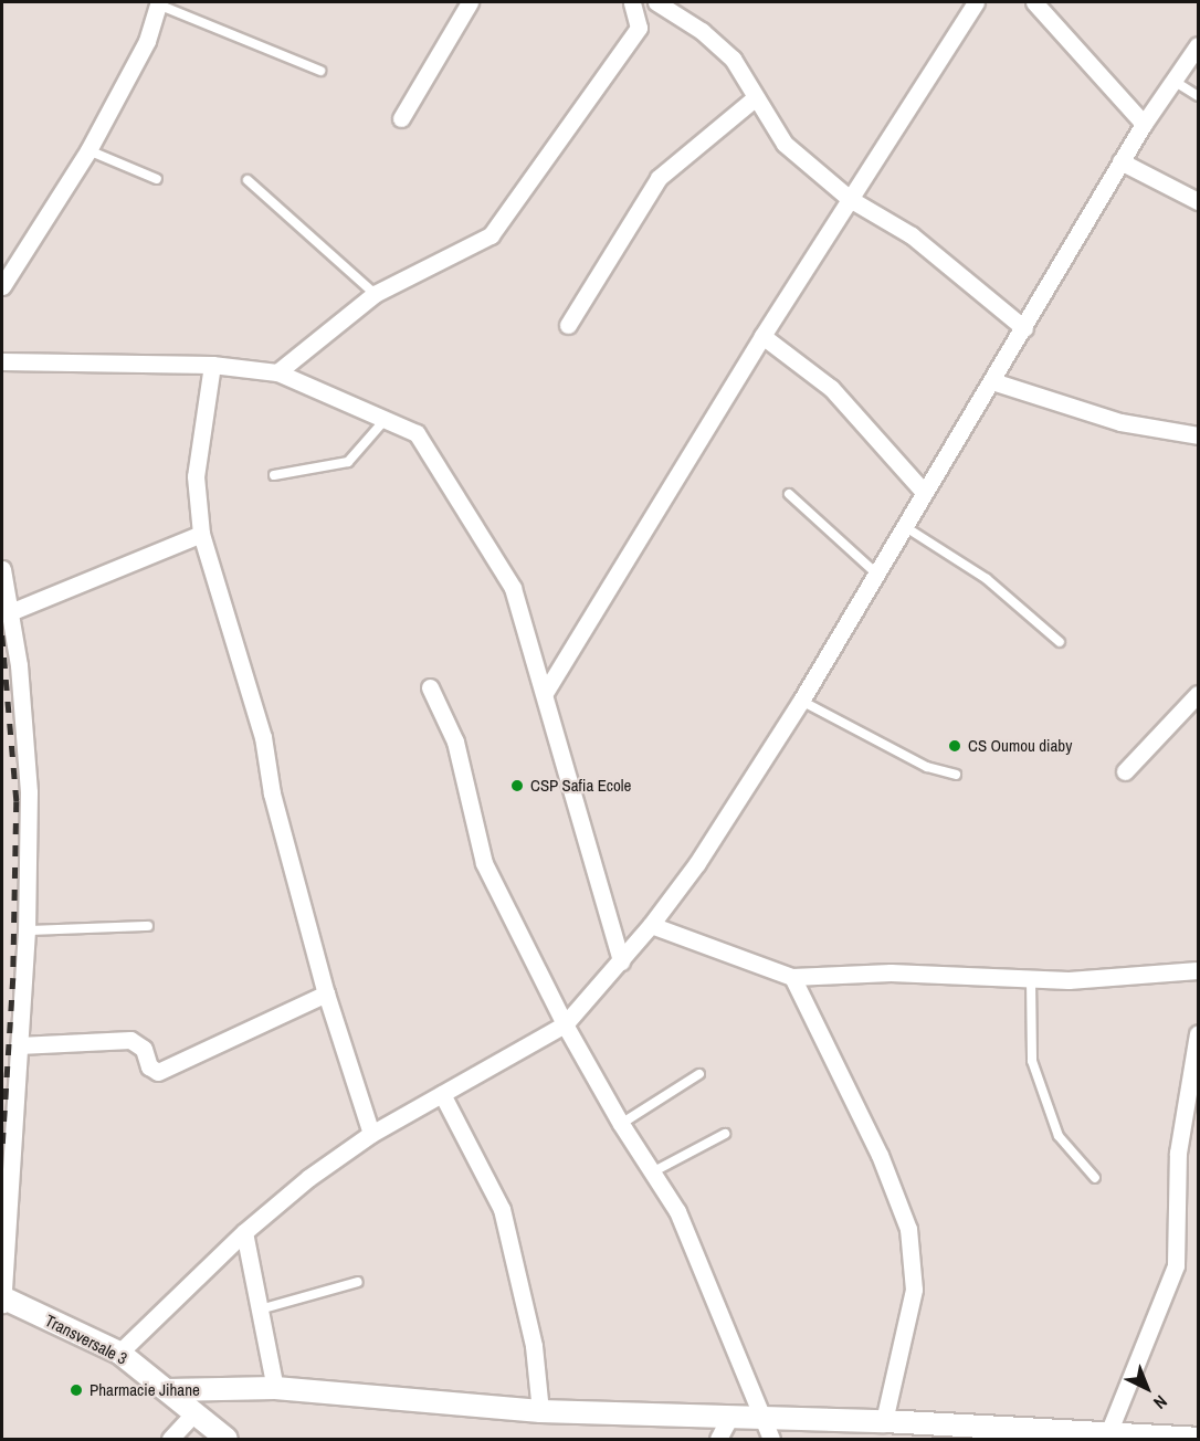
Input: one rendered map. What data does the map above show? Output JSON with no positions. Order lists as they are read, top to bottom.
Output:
{
  "streets": {
    "street": ["Transversale 3"]
  },
  "places": ["CS Oumou diaby", "CSP Safia Ecole", "Pharmacie Jihane"],
  "north": "bottom right"
}
